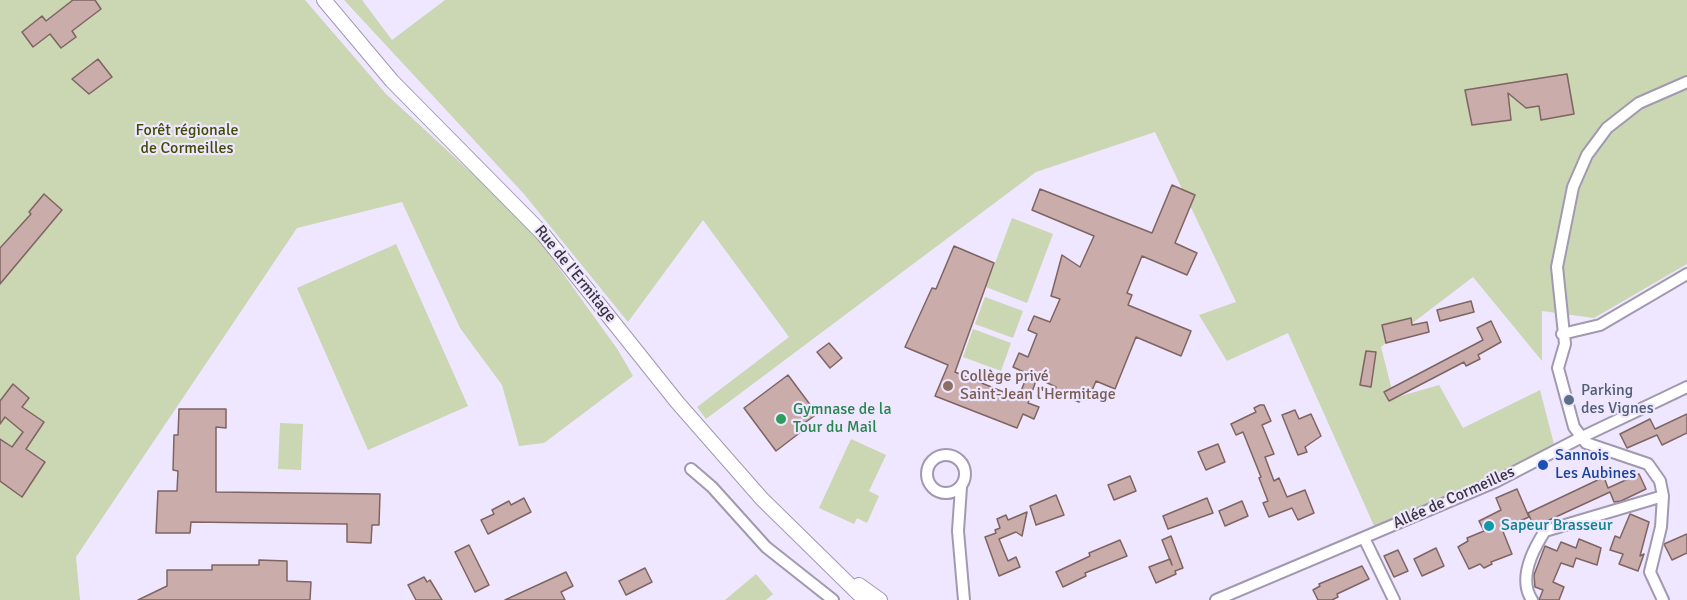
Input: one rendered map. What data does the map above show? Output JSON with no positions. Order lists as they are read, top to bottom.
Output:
{
  "streets": {
    "street": ["Rue de l'Ermitage", "Allée de Cormeilles"]
  },
  "parks": ["Forêt régionale de Cormeilles"],
  "places": [
    "Collège privé Saint-Jean l'Hermitage",
    "Parking des Vignes",
    "Gymnase de la Tour du Mail",
    "Sannois Les Aubines",
    "Sapeur Brasseur"
  ]
}
